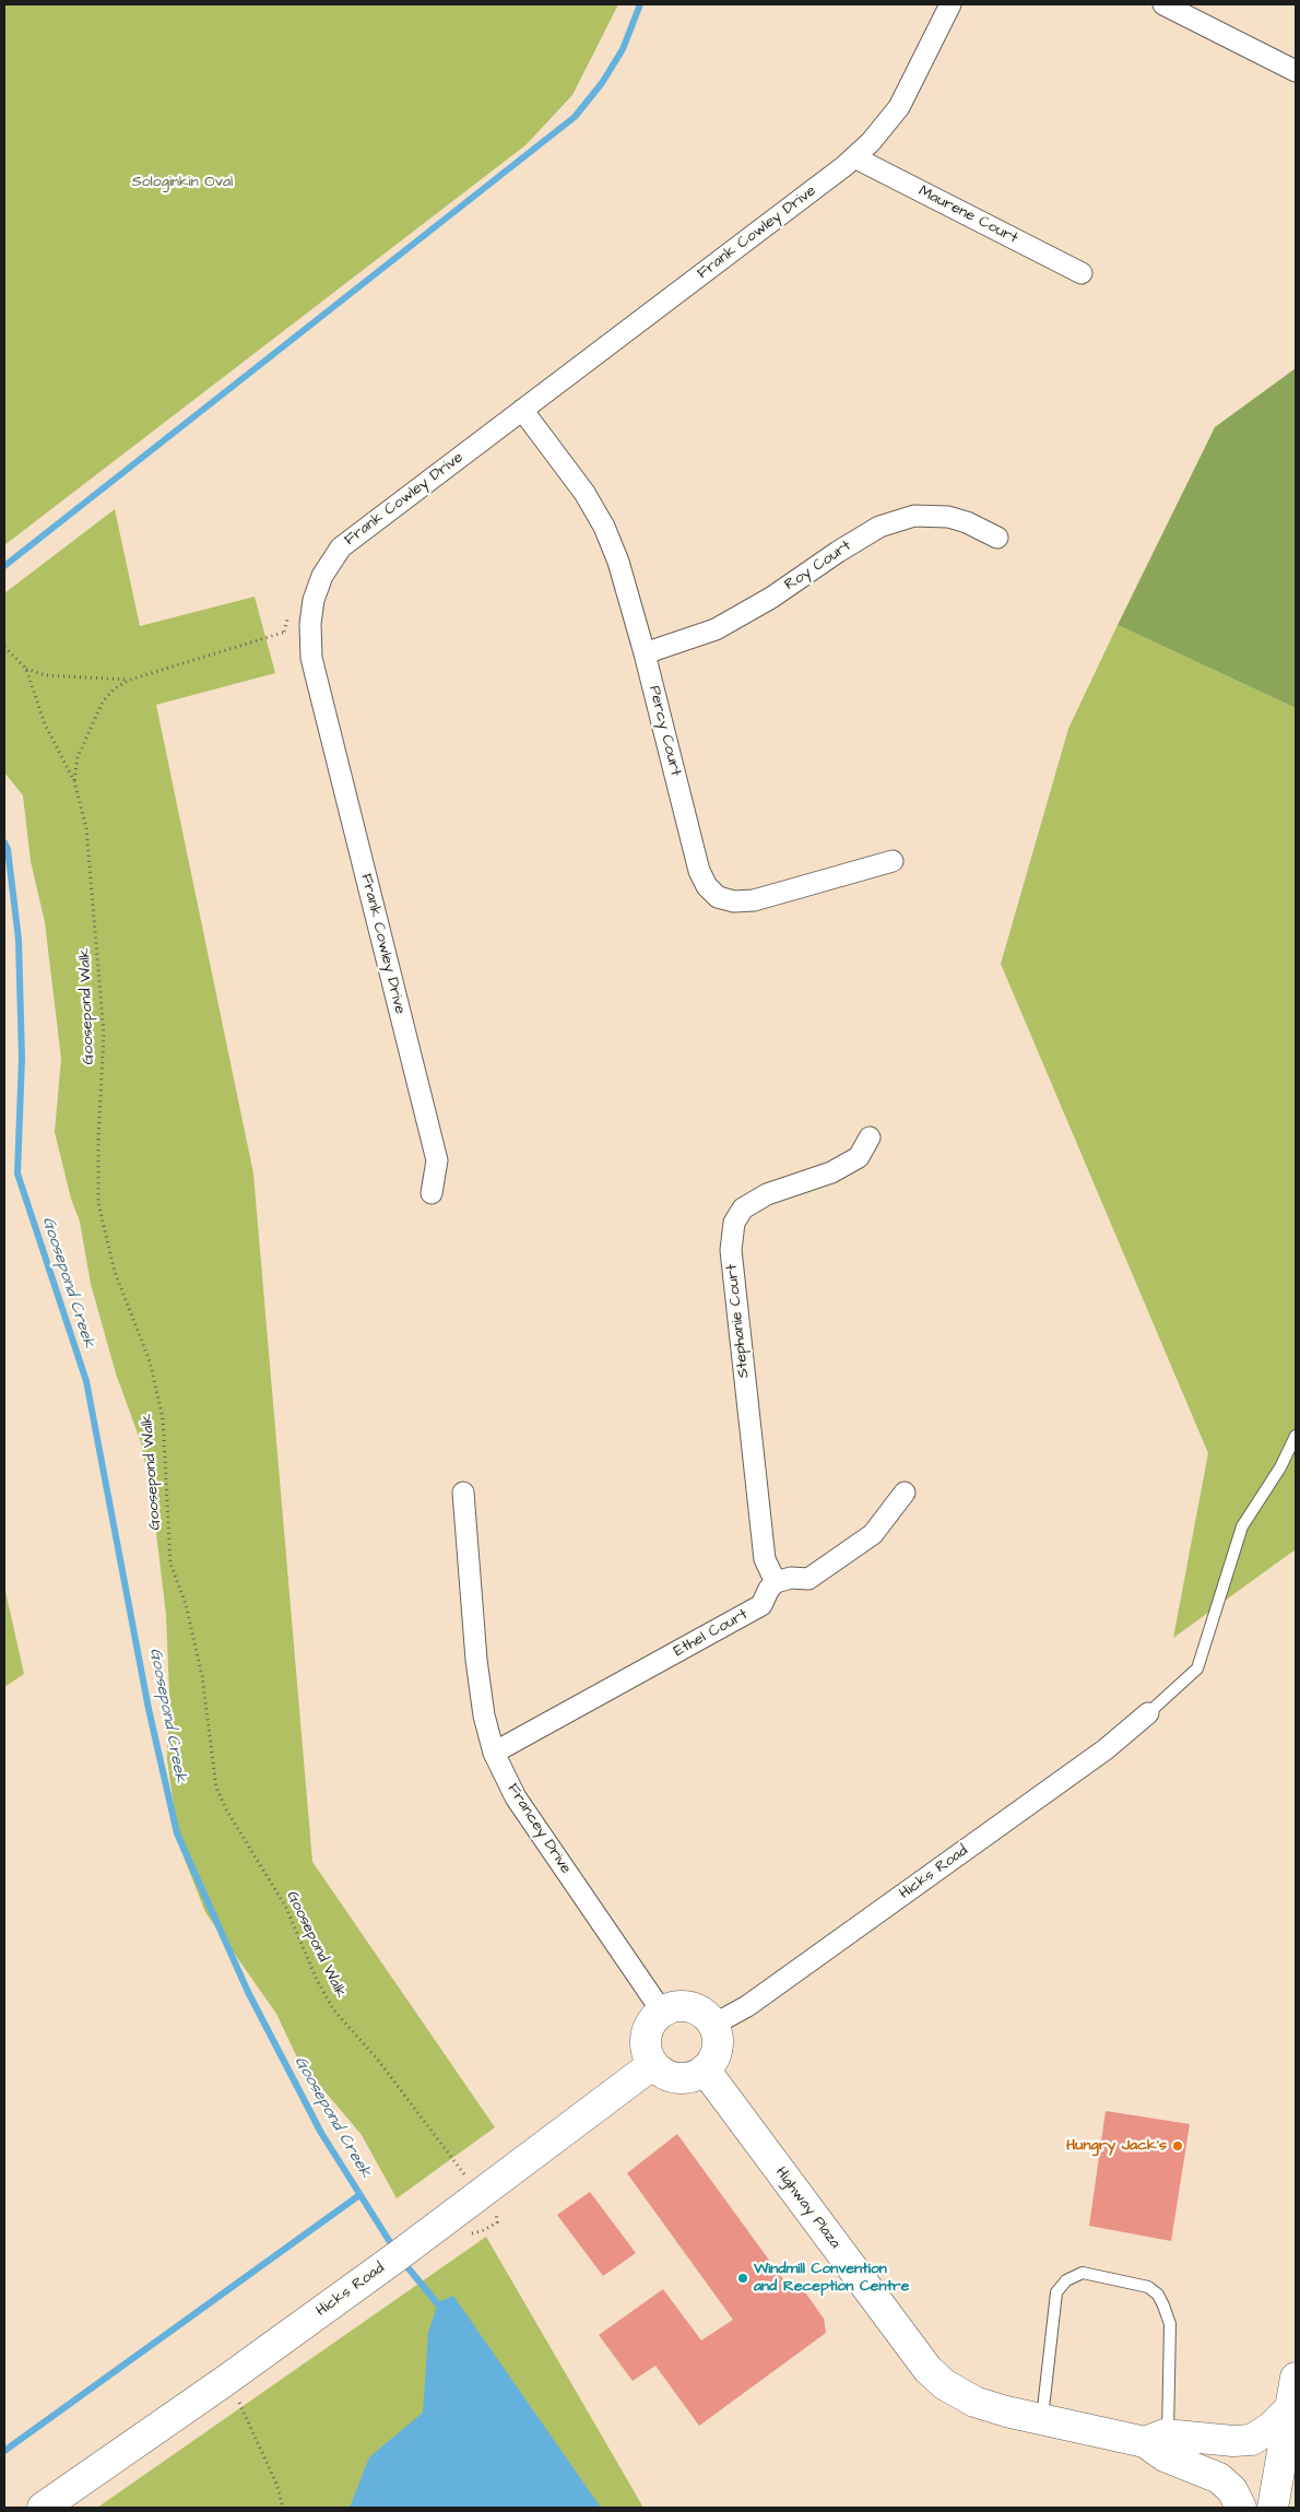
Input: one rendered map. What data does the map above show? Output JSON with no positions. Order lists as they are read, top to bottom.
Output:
{
  "streets": {
    "main road": ["Hicks Road", "Highway Plaza"],
    "street": [
      "Maurene Court",
      "Frank Cowley Drive",
      "Roy Court",
      "Percy Court",
      "Stephanie Court",
      "Ethel Court",
      "Francey Drive"
    ],
    "path": ["Goosepond Walk"]
  },
  "crossings": [
    ["Maurene Court", "Frank Cowley Drive"],
    ["Frank Cowley Drive", "Percy Court"],
    ["Roy Court", "Percy Court"],
    ["Stephanie Court", "Ethel Court"],
    ["Ethel Court", "Francey Drive"],
    ["Francey Drive", "Hicks Road"],
    ["Francey Drive", "Highway Plaza"],
    ["Hicks Road", "Highway Plaza"]
  ],
  "water": ["Goosepond Creek"],
  "parks": ["Sologinkin Oval"],
  "places": ["Hungry Jack's", "Windmill Convention and Reception Centre"]
}
